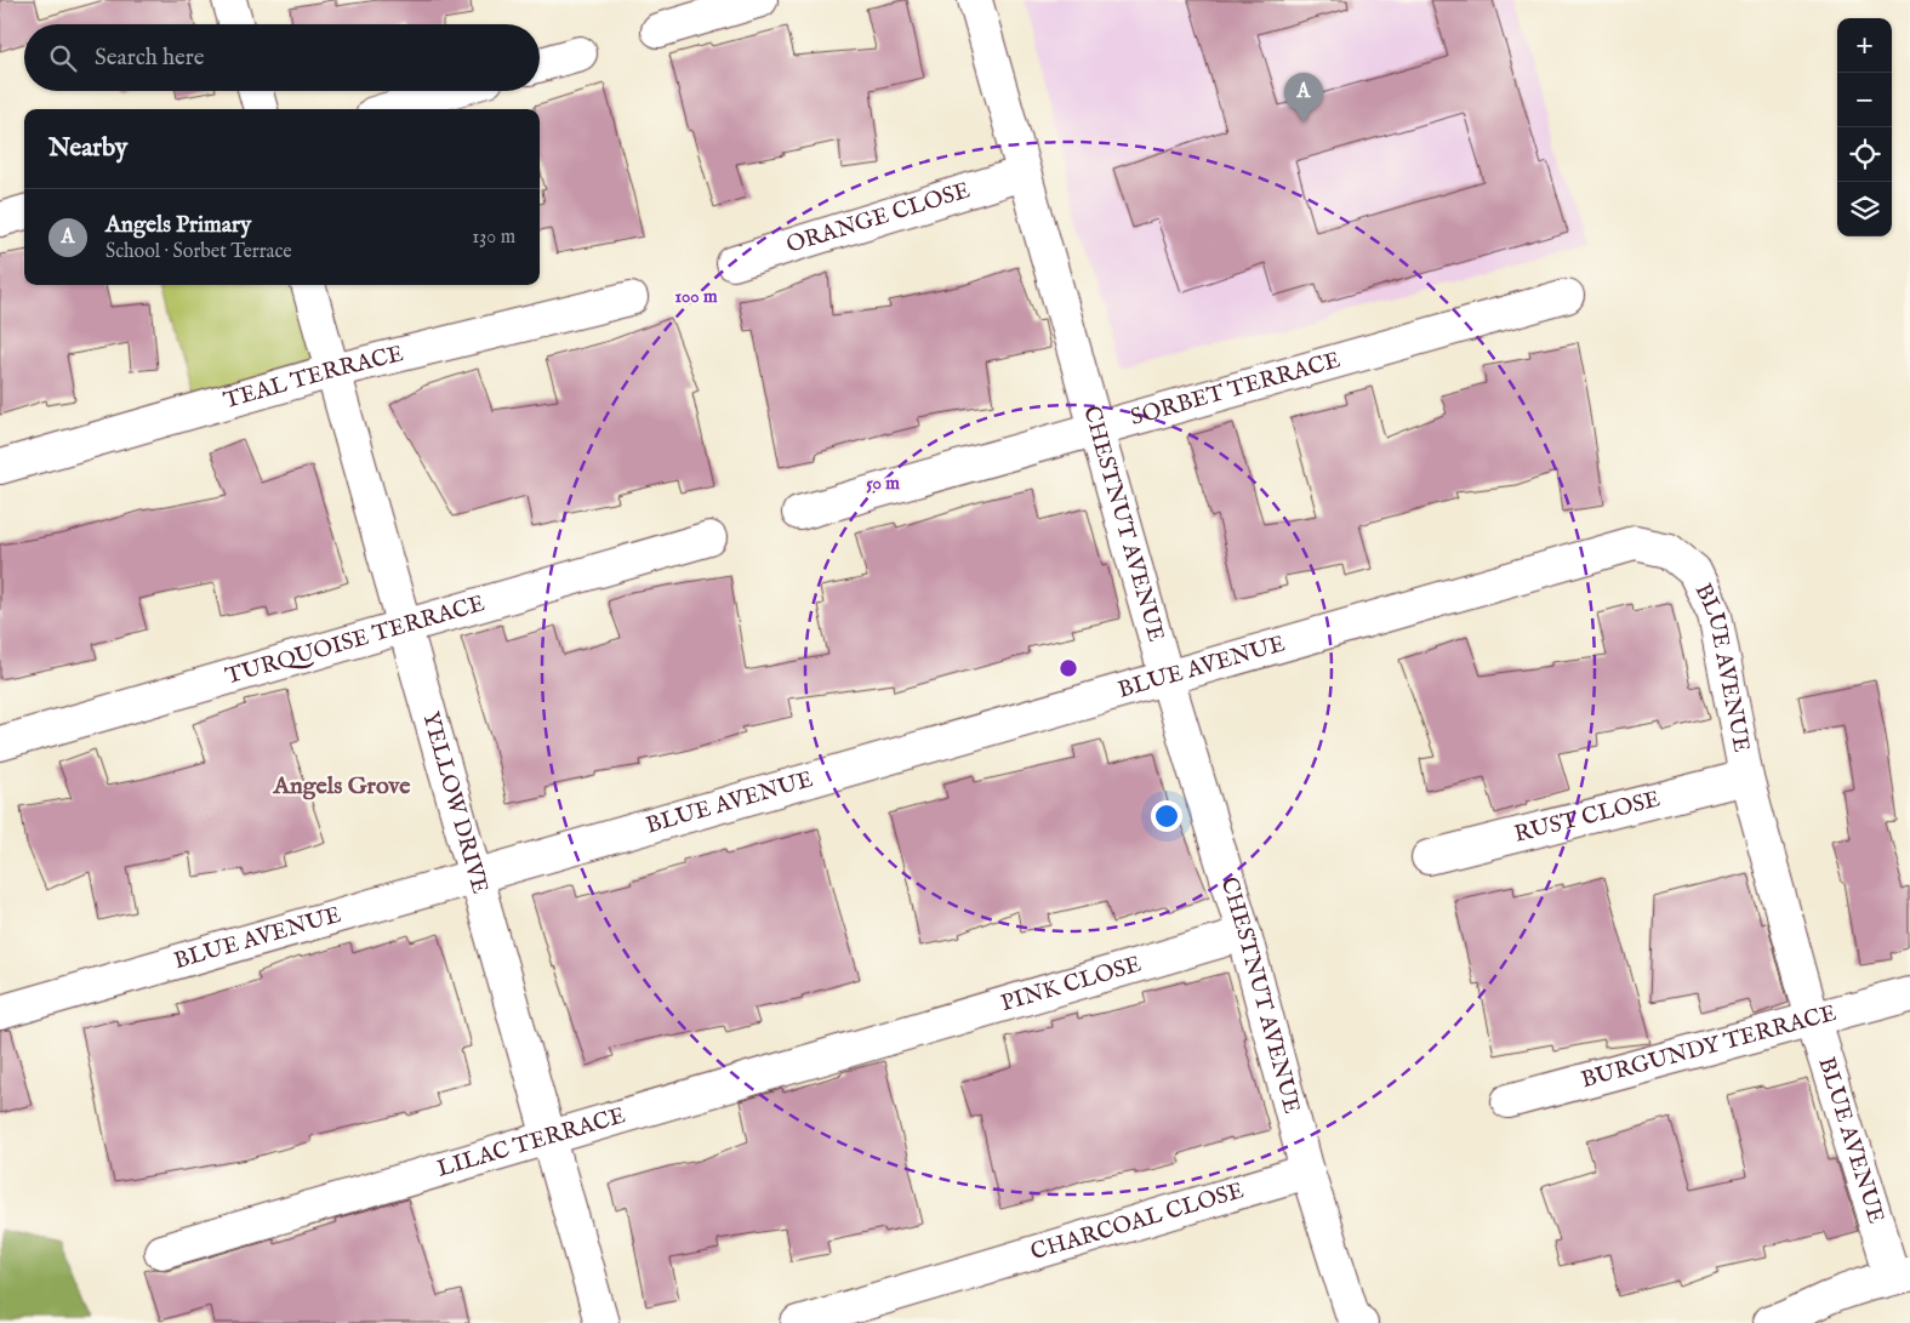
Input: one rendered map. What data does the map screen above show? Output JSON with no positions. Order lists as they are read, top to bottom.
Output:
{
  "streets": {
    "street": [
      "ORANGE CLOSE",
      "TEAL TERRACE",
      "SORBET TERRACE",
      "CHESTNUT AVENUE",
      "TURQUOISE TERRACE",
      "BLUE AVENUE",
      "YELLOW DRIVE",
      "RUST CLOSE",
      "PINK CLOSE",
      "BURGUNDY TERRACE",
      "LILAC TERRACE",
      "CHARCOAL CLOSE"
    ]
  },
  "crossings": [
    ["ORANGE CLOSE", "CHESTNUT AVENUE"],
    ["TEAL TERRACE", "YELLOW DRIVE"],
    ["SORBET TERRACE", "CHESTNUT AVENUE"],
    ["CHESTNUT AVENUE", "BLUE AVENUE"],
    ["CHESTNUT AVENUE", "PINK CLOSE"],
    ["CHESTNUT AVENUE", "CHARCOAL CLOSE"],
    ["TURQUOISE TERRACE", "YELLOW DRIVE"],
    ["BLUE AVENUE", "YELLOW DRIVE"],
    ["BLUE AVENUE", "RUST CLOSE"],
    ["BLUE AVENUE", "BURGUNDY TERRACE"],
    ["YELLOW DRIVE", "LILAC TERRACE"],
    ["PINK CLOSE", "LILAC TERRACE"]
  ],
  "districts": ["Angels Grove"],
  "page": {
    "map_buttons": ["+", "−"],
    "search": "Search here",
    "pins": "A",
    "heading": "Nearby",
    "list": [
      {
        "mark": "A",
        "name": "Angels Primary",
        "note": "School · Sorbet Terrace",
        "value": "130 m"
      }
    ]
  },
  "rings": ["100 m", "50 m"]
}
